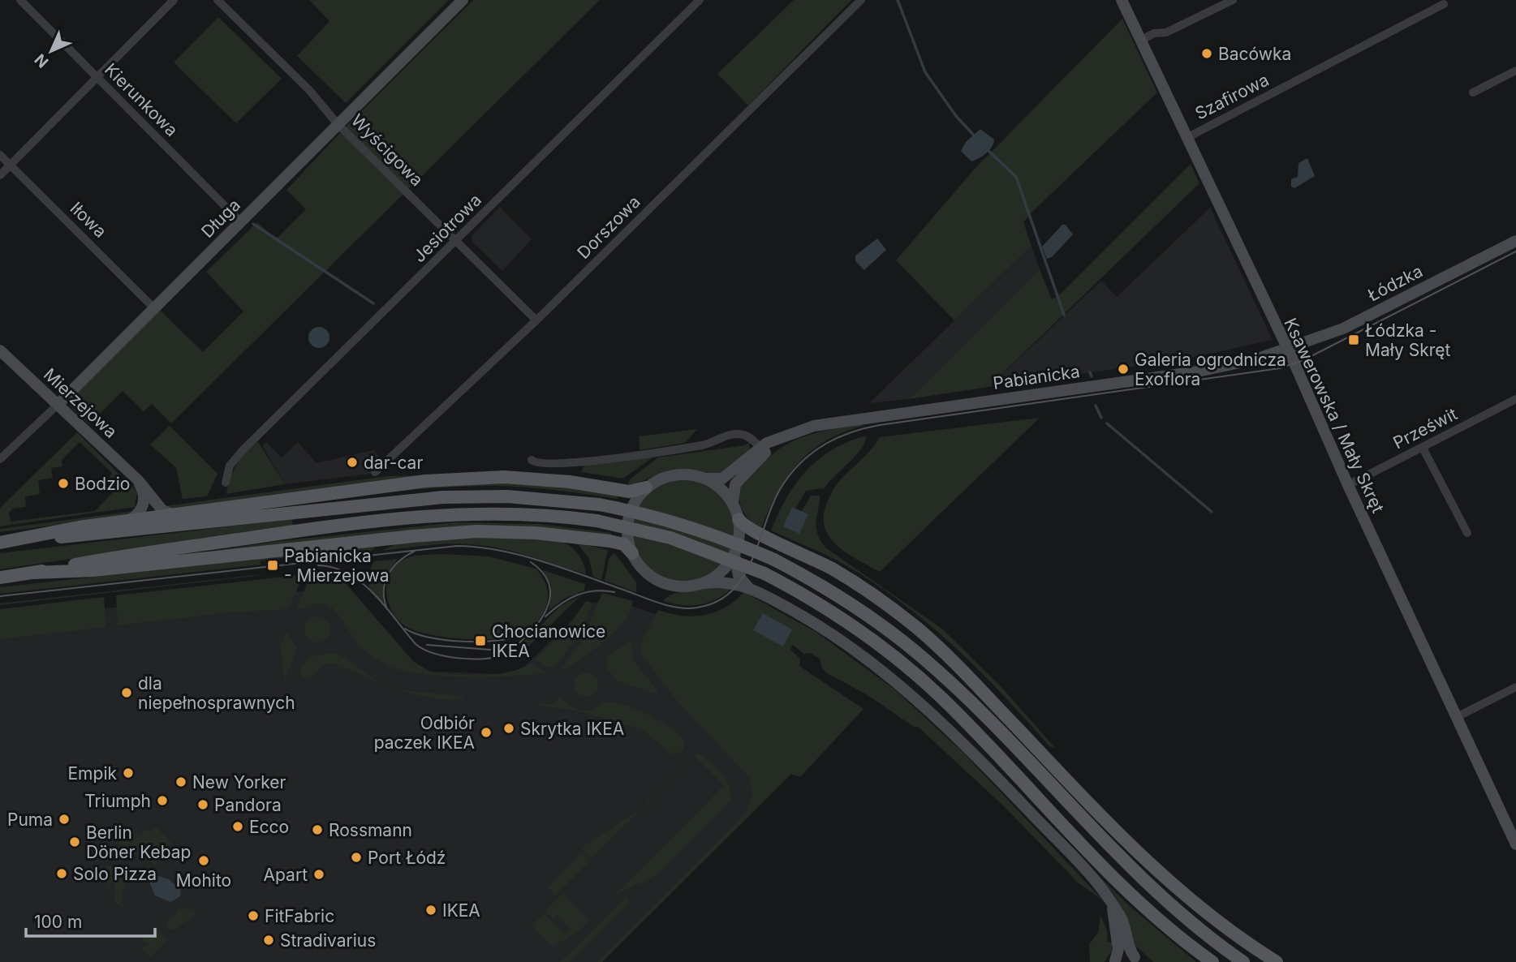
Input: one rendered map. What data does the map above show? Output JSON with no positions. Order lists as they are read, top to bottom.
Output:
{
  "streets": {
    "main road": [
      "Długa",
      "Łódzka",
      "Pabianicka",
      "Mierzejowa",
      "Ksawerowska / Mały Skręt"
    ],
    "street": [
      "Szafirowa",
      "Kierunkowa",
      "Wyścigowa",
      "Iłowa",
      "Dorszowa",
      "Jesiotrowa",
      "Prześwit"
    ]
  },
  "crossings": [
    ["Szafirowa", "Ksawerowska / Mały Skręt"],
    ["Kierunkowa", "Długa"],
    ["Wyścigowa", "Długa"],
    ["Wyścigowa", "Dorszowa"],
    ["Wyścigowa", "Jesiotrowa"],
    ["Długa", "Iłowa"],
    ["Długa", "Mierzejowa"],
    ["Łódzka", "Pabianicka"],
    ["Łódzka", "Ksawerowska / Mały Skręt"],
    ["Pabianicka", "Ksawerowska / Mały Skręt"],
    ["Ksawerowska / Mały Skręt", "Prześwit"]
  ],
  "places": {
    "other": [
      "Bacówka",
      "Galeria ogrodnicza Exoflora",
      "dar-car",
      "Bodzio",
      "dla niepełnosprawnych",
      "Skrytka IKEA",
      "Odbiór paczek IKEA",
      "Empik",
      "New Yorker",
      "Triumph",
      "Pandora",
      "Puma",
      "Ecco",
      "Rossmann",
      "Berlin Döner Kebap",
      "Port Łódź",
      "Mohito",
      "Solo Pizza",
      "Apart",
      "IKEA",
      "FitFabric",
      "Stradivarius"
    ],
    "transit": ["Łódzka - Mały Skręt", "Pabianicka - Mierzejowa", "Chocianowice IKEA"]
  },
  "scale_bar": "100 m",
  "north": "bottom left"
}
